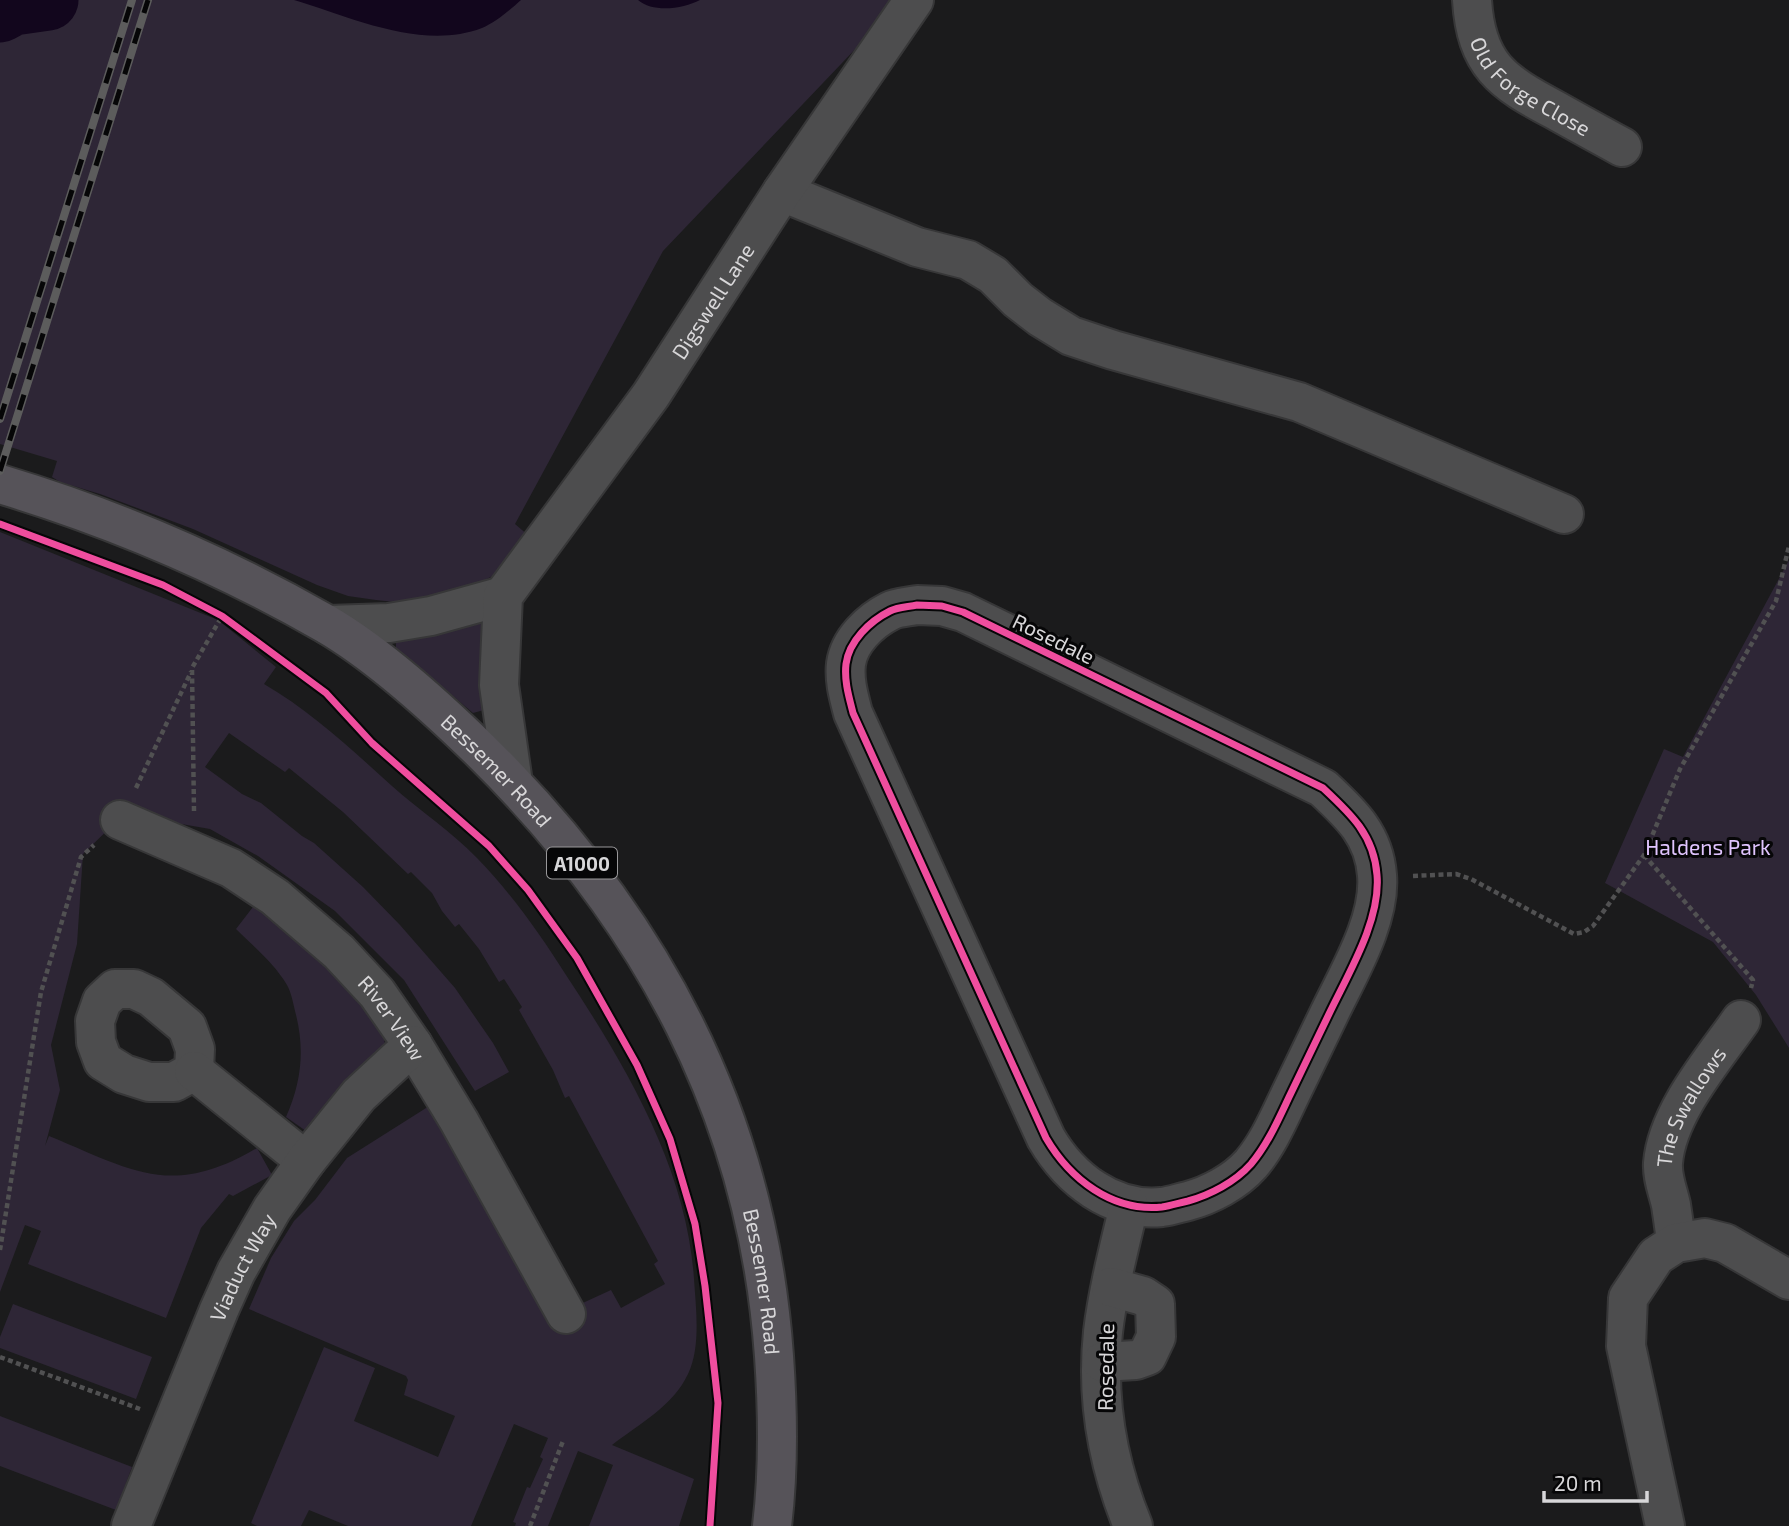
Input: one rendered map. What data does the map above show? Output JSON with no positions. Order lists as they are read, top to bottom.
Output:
{
  "streets": {
    "main road": ["Bessemer Road", "A1000"],
    "street": [
      "Old Forge Close",
      "Digswell Lane",
      "Rosedale",
      "River View",
      "The Swallows",
      "Viaduct Way"
    ]
  },
  "crossings": [
    ["River View", "Viaduct Way"]
  ],
  "parks": ["Haldens Park"],
  "scale_bar": "20 m"
}
